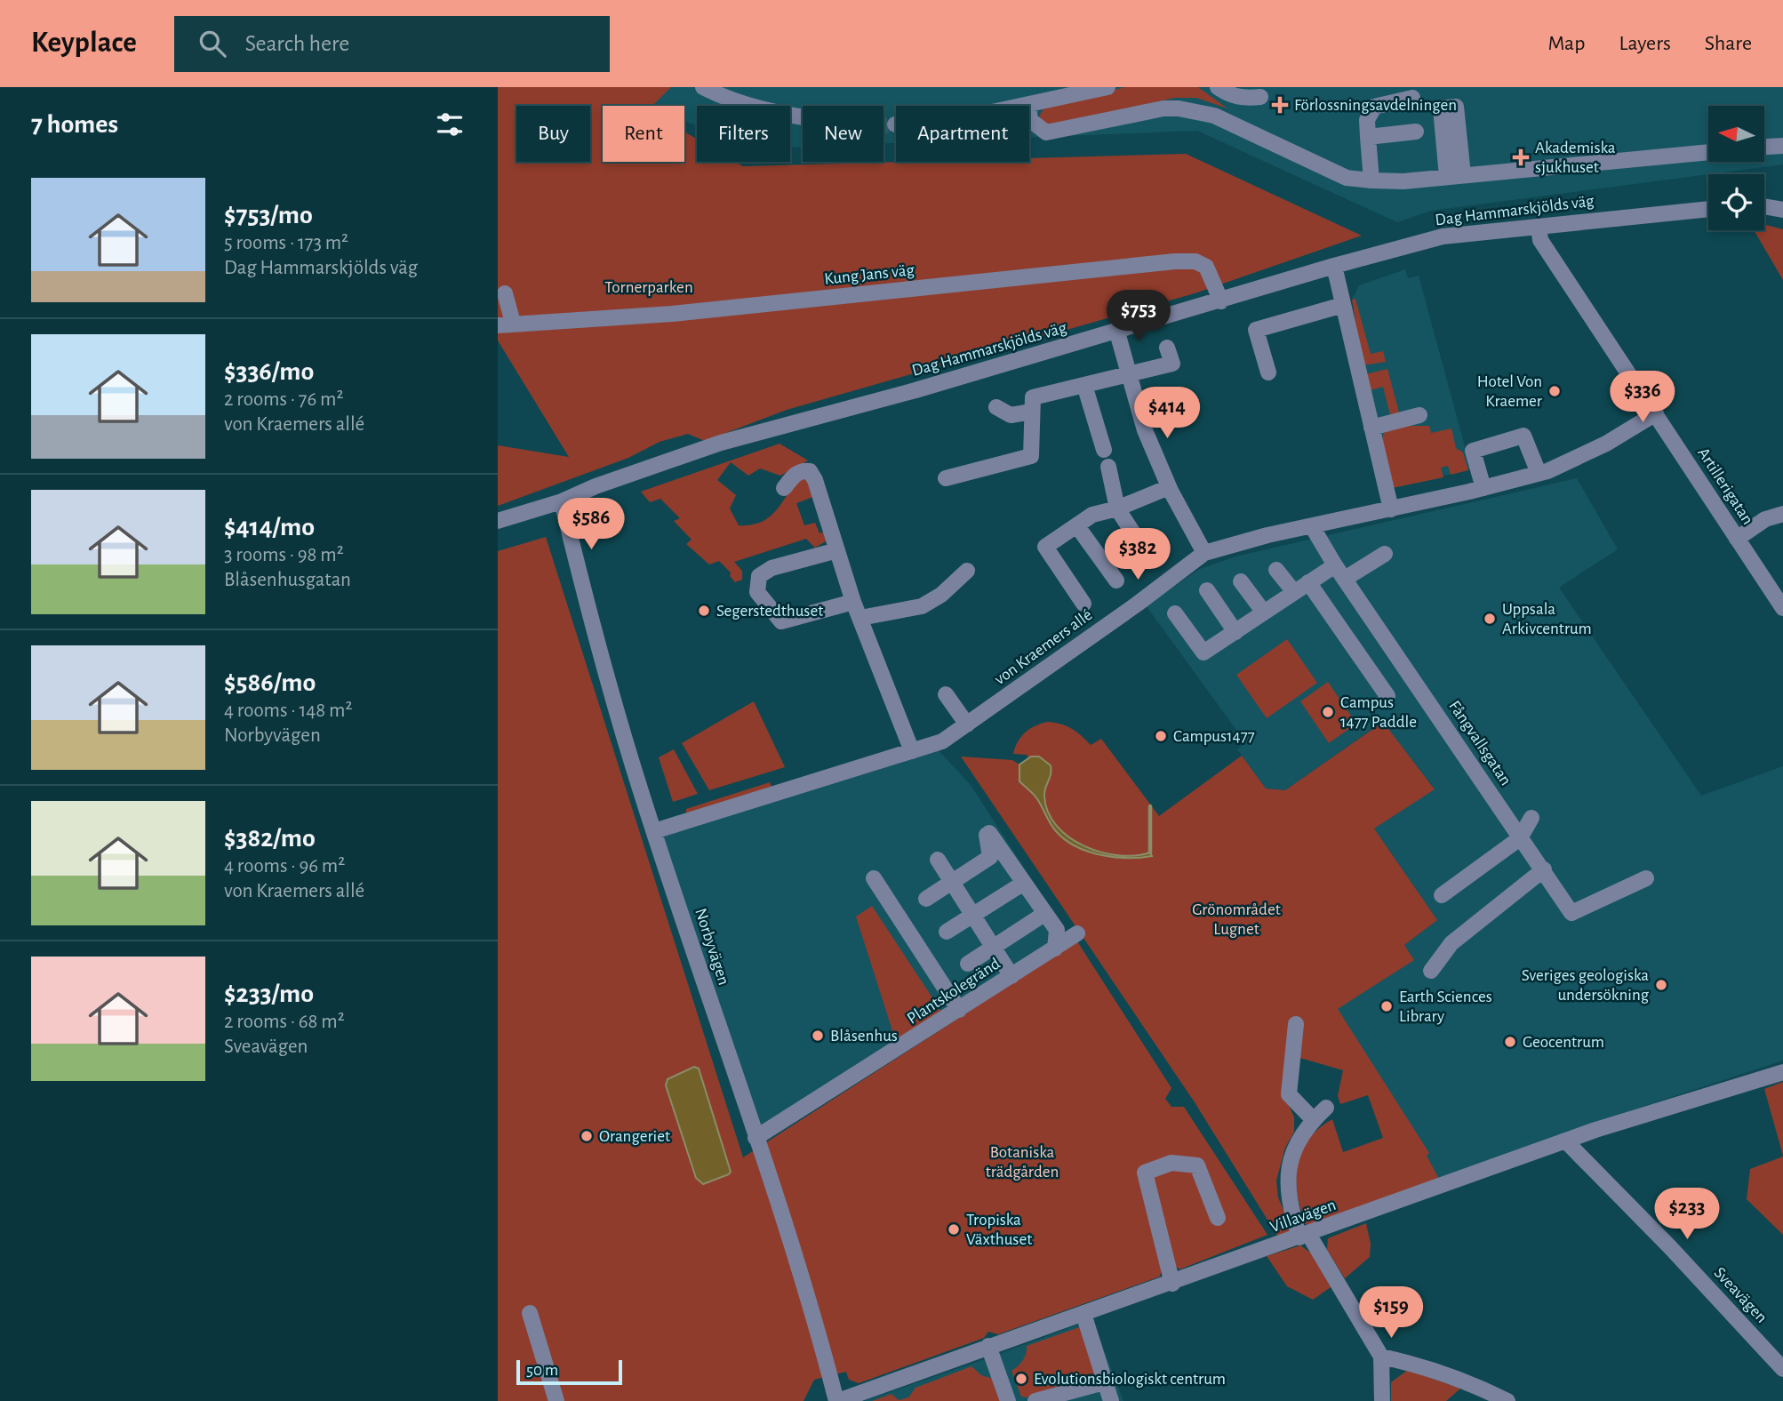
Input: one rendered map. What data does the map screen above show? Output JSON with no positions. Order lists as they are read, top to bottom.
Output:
{
  "streets": {
    "street": [
      "Dag Hammarskjölds väg",
      "Kung Jans väg",
      "Artillerigatan",
      "von Kraemers allé",
      "Fångvallsgatan",
      "Norbyvägen",
      "Plantskolegränd",
      "Villavägen",
      "Sveavägen"
    ]
  },
  "crossings": [
    ["Dag Hammarskjölds väg", "Kung Jans väg"],
    ["Dag Hammarskjölds väg", "Artillerigatan"],
    ["Dag Hammarskjölds väg", "Norbyvägen"],
    ["Artillerigatan", "von Kraemers allé"],
    ["von Kraemers allé", "Fångvallsgatan"],
    ["von Kraemers allé", "Norbyvägen"],
    ["Norbyvägen", "Plantskolegränd"],
    ["Norbyvägen", "Villavägen"],
    ["Villavägen", "Sveavägen"]
  ],
  "parks": ["Tornerparken", "Grönområdet Lugnet", "Botaniska trädgården"],
  "places": {
    "health": ["Förlossningsavdelningen", "Akademiska sjukhuset"],
    "other": [
      "Hotel Von Kraemer",
      "Segerstedthuset",
      "Uppsala Arkivcentrum",
      "Campus 1477 Paddle",
      "Campus1477",
      "Sveriges geologiska undersökning",
      "Earth Sciences Library",
      "Blåsenhus",
      "Geocentrum",
      "Orangeriet",
      "Tropiska Växthuset",
      "Evolutionsbiologiskt centrum"
    ]
  },
  "scale_bar": "50 m",
  "north": "left",
  "page": {
    "header": "Keyplace",
    "search": "Search here",
    "nav": ["Map", "Layers", "Share"],
    "heading": "7 homes",
    "chip": [
      "Buy",
      "Rent",
      "Filters",
      "New",
      "Apartment"
    ],
    "list": [
      {
        "name": "$753/mo",
        "note": "5 rooms · 173 m² · Dag Hammarskjölds väg"
      },
      {
        "name": "$336/mo",
        "note": "2 rooms · 76 m² · von Kraemers allé"
      },
      {
        "name": "$414/mo",
        "note": "3 rooms · 98 m² · Blåsenhusgatan"
      },
      {
        "name": "$586/mo",
        "note": "4 rooms · 148 m² · Norbyvägen"
      },
      {
        "name": "$382/mo",
        "note": "4 rooms · 96 m² · von Kraemers allé"
      },
      {
        "name": "$233/mo",
        "note": "2 rooms · 68 m² · Sveavägen"
      }
    ],
    "price": [
      "$753",
      "$336",
      "$414",
      "$586",
      "$382",
      "$233",
      "$159"
    ],
    "scale": "50 m"
  }
}
